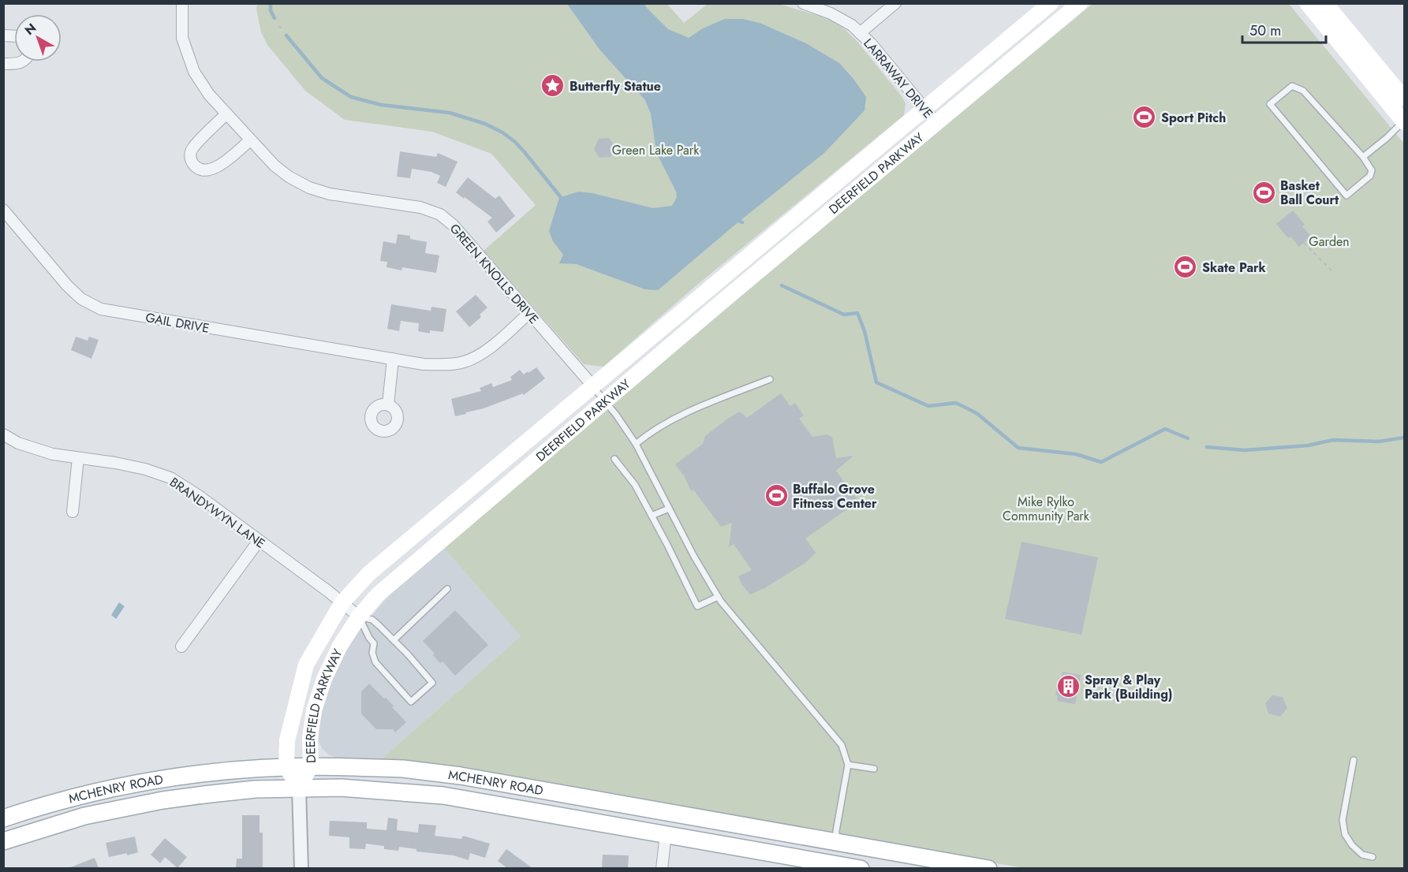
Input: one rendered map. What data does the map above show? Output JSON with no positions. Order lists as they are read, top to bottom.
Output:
{
  "streets": {
    "main road": ["DEERFIELD PARKWAY", "MCHENRY ROAD"],
    "street": [
      "LARRAWAY DRIVE",
      "GREEN KNOLLS DRIVE",
      "GAIL DRIVE",
      "BRANDYWYN LANE"
    ]
  },
  "crossings": [
    ["LARRAWAY DRIVE", "DEERFIELD PARKWAY"],
    ["DEERFIELD PARKWAY", "GREEN KNOLLS DRIVE"],
    ["DEERFIELD PARKWAY", "BRANDYWYN LANE"],
    ["DEERFIELD PARKWAY", "MCHENRY ROAD"],
    ["GREEN KNOLLS DRIVE", "GAIL DRIVE"]
  ],
  "parks": ["Green Lake Park", "Garden", "Mike Rylko Community Park"],
  "places": {
    "place": ["Butterfly Statue"],
    "sports": [
      "Sport Pitch",
      "Basket Ball Court",
      "Skate Park",
      "Buffalo Grove Fitness Center"
    ],
    "building": ["Spray & Play Park (Building)"]
  },
  "scale_bar": "50 m",
  "north": "top left"
}
